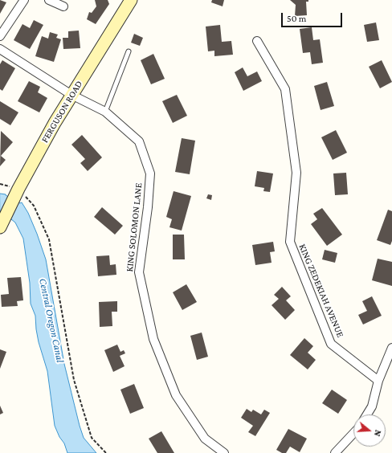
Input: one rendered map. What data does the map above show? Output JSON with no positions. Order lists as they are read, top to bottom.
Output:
{
  "streets": {
    "street": ["FERGUSON ROAD", "KING SOLOMON LANE", "KING ZEDEKIAH AVENUE"]
  },
  "crossings": [
    ["FERGUSON ROAD", "KING SOLOMON LANE"]
  ],
  "water": ["Central Oregon Canal"],
  "scale_bar": "50 m",
  "north": "right"
}
